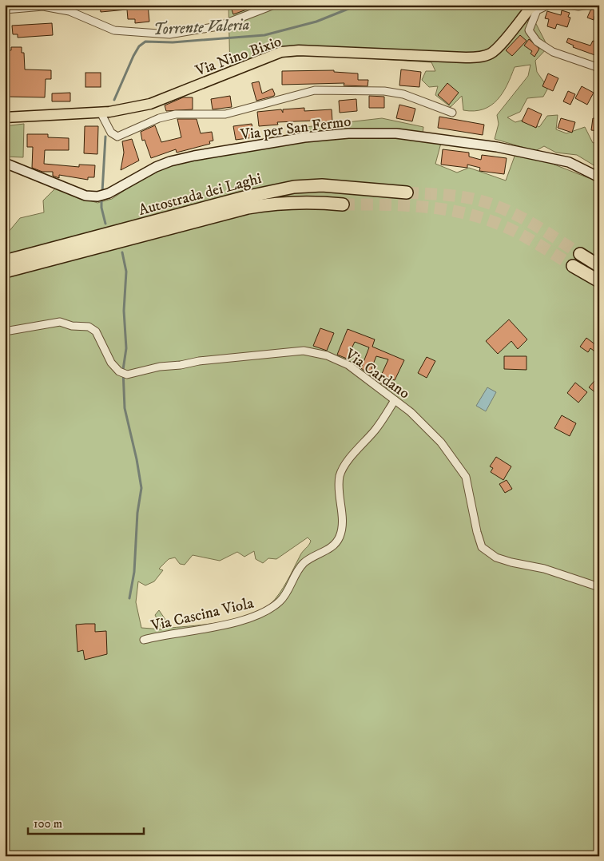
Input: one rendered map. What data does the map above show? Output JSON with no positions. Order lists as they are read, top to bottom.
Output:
{
  "streets": {
    "highway": ["Autostrada dei Laghi"],
    "main road": ["Via Nino Bixio", "Via per San Fermo"],
    "street": ["Via Cardano", "Via Cascina Viola"]
  },
  "crossings": [
    ["Via Cardano", "Via Cascina Viola"]
  ],
  "water": ["Torrente Valeria"],
  "scale_bar": "100 m"
}
